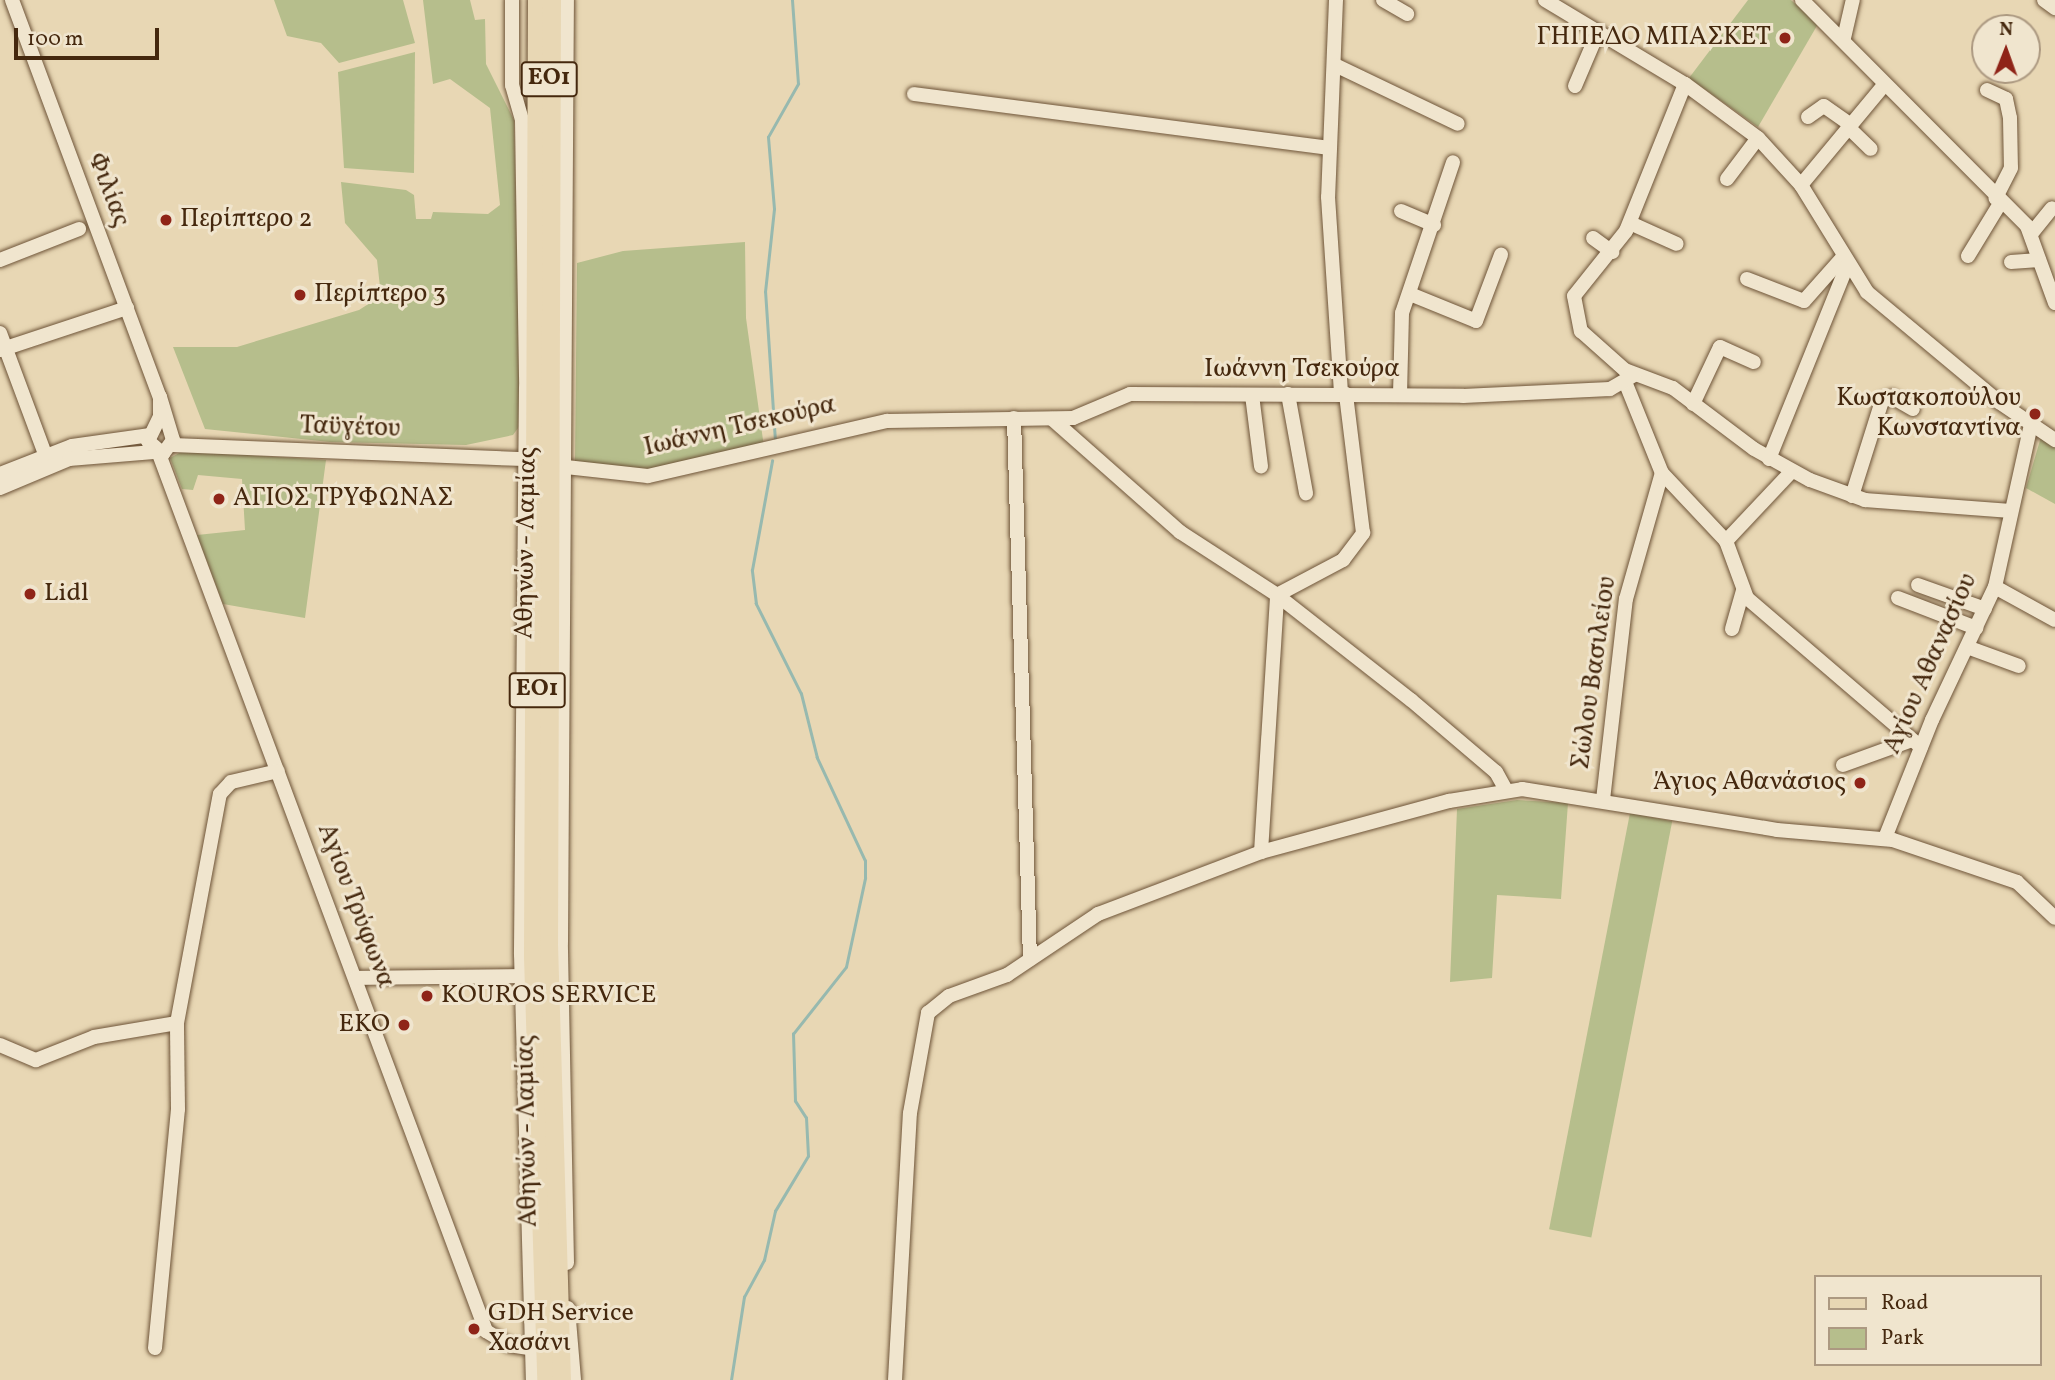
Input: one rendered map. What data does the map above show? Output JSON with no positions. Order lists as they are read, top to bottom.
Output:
{
  "streets": {
    "main road": ["ΕΟ1", "Αθηνών - Λαμίας"],
    "street": [
      "Φιλίας",
      "Ιωάννη Τσεκούρα",
      "Ταϋγέτου",
      "Αγίου Αθανασίου",
      "Σώλου Βασιλείου",
      "Αγίου Τρύφωνα"
    ]
  },
  "crossings": [
    ["Φιλίας", "Ταϋγέτου"],
    ["Ιωάννη Τσεκούρα", "Αγίου Αθανασίου"],
    ["Ταϋγέτου", "Αγίου Τρύφωνα"]
  ],
  "places": [
    "ΓΗΠΕΔΟ ΜΠΑΣΚΕΤ",
    "Περίπτερο 2",
    "Περίπτερο 3",
    "Κωστακοπούλου Κωνσταντίνα",
    "ΑΓΙΟΣ ΤΡΥΦΩΝΑΣ",
    "Lidl",
    "Άγιος Αθανάσιος",
    "KOUROS SERVICE",
    "EKO",
    "GDH Service Χασάνι"
  ],
  "legend": ["Road", "Park"],
  "scale_bar": "100 m",
  "north": "top"
}
